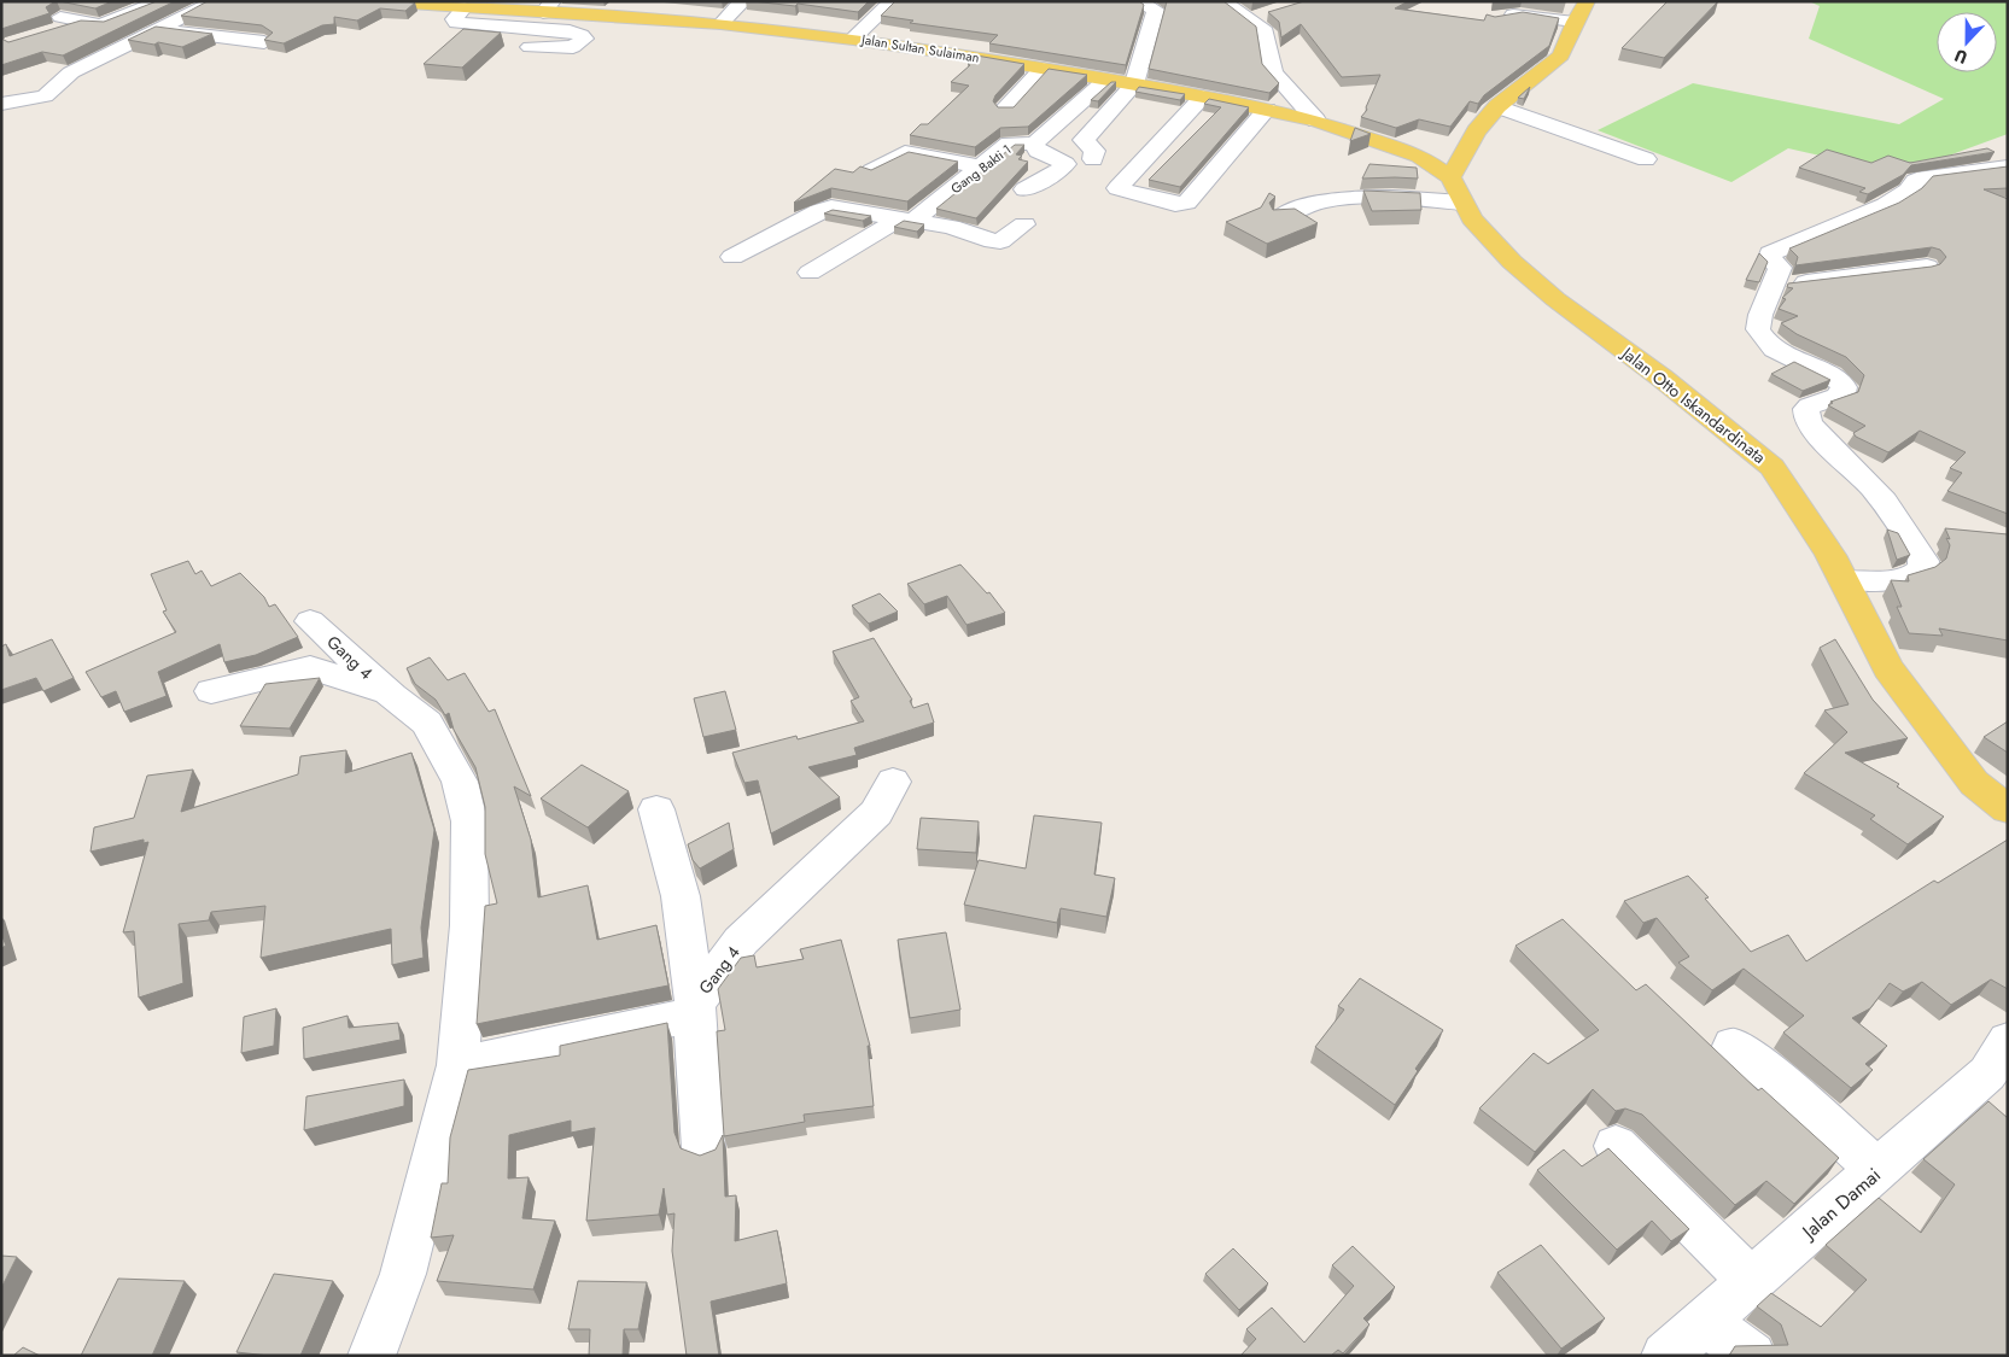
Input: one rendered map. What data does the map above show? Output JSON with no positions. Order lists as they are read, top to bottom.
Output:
{
  "streets": {
    "main road": ["Jalan Sultan Sulaiman", "Jalan Otto Iskandardinata"],
    "street": ["Gang Bakti 1", "Gang 4", "Jalan Damai"]
  },
  "crossings": [
    ["Jalan Sultan Sulaiman", "Gang Bakti 1"],
    ["Jalan Sultan Sulaiman", "Jalan Otto Iskandardinata"]
  ],
  "north": "bottom"
}
